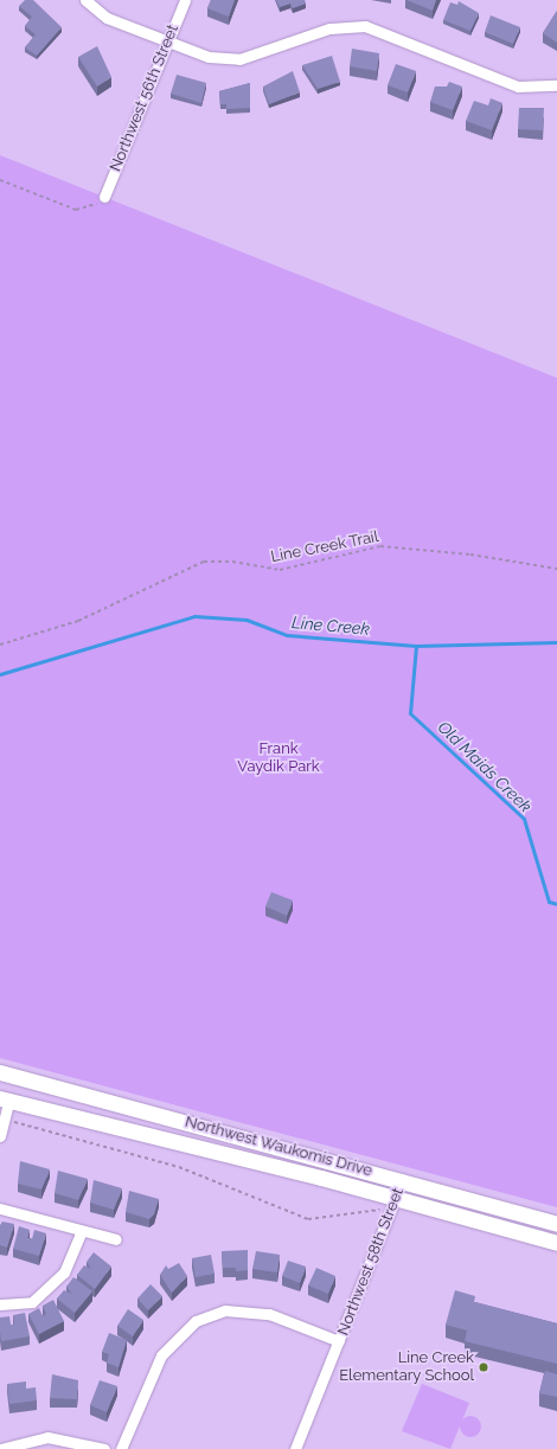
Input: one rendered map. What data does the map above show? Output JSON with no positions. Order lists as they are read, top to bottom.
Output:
{
  "streets": {
    "main road": ["Northwest Waukomis Drive"],
    "street": ["Northwest 56th Street", "Northwest 58th Street"],
    "path": ["Line Creek Trail"]
  },
  "crossings": [
    ["Northwest Waukomis Drive", "Northwest 58th Street"]
  ],
  "water": ["Line Creek", "Old Maids Creek"],
  "parks": ["Frank Vaydik Park"],
  "places": ["Line Creek Elementary School"]
}
